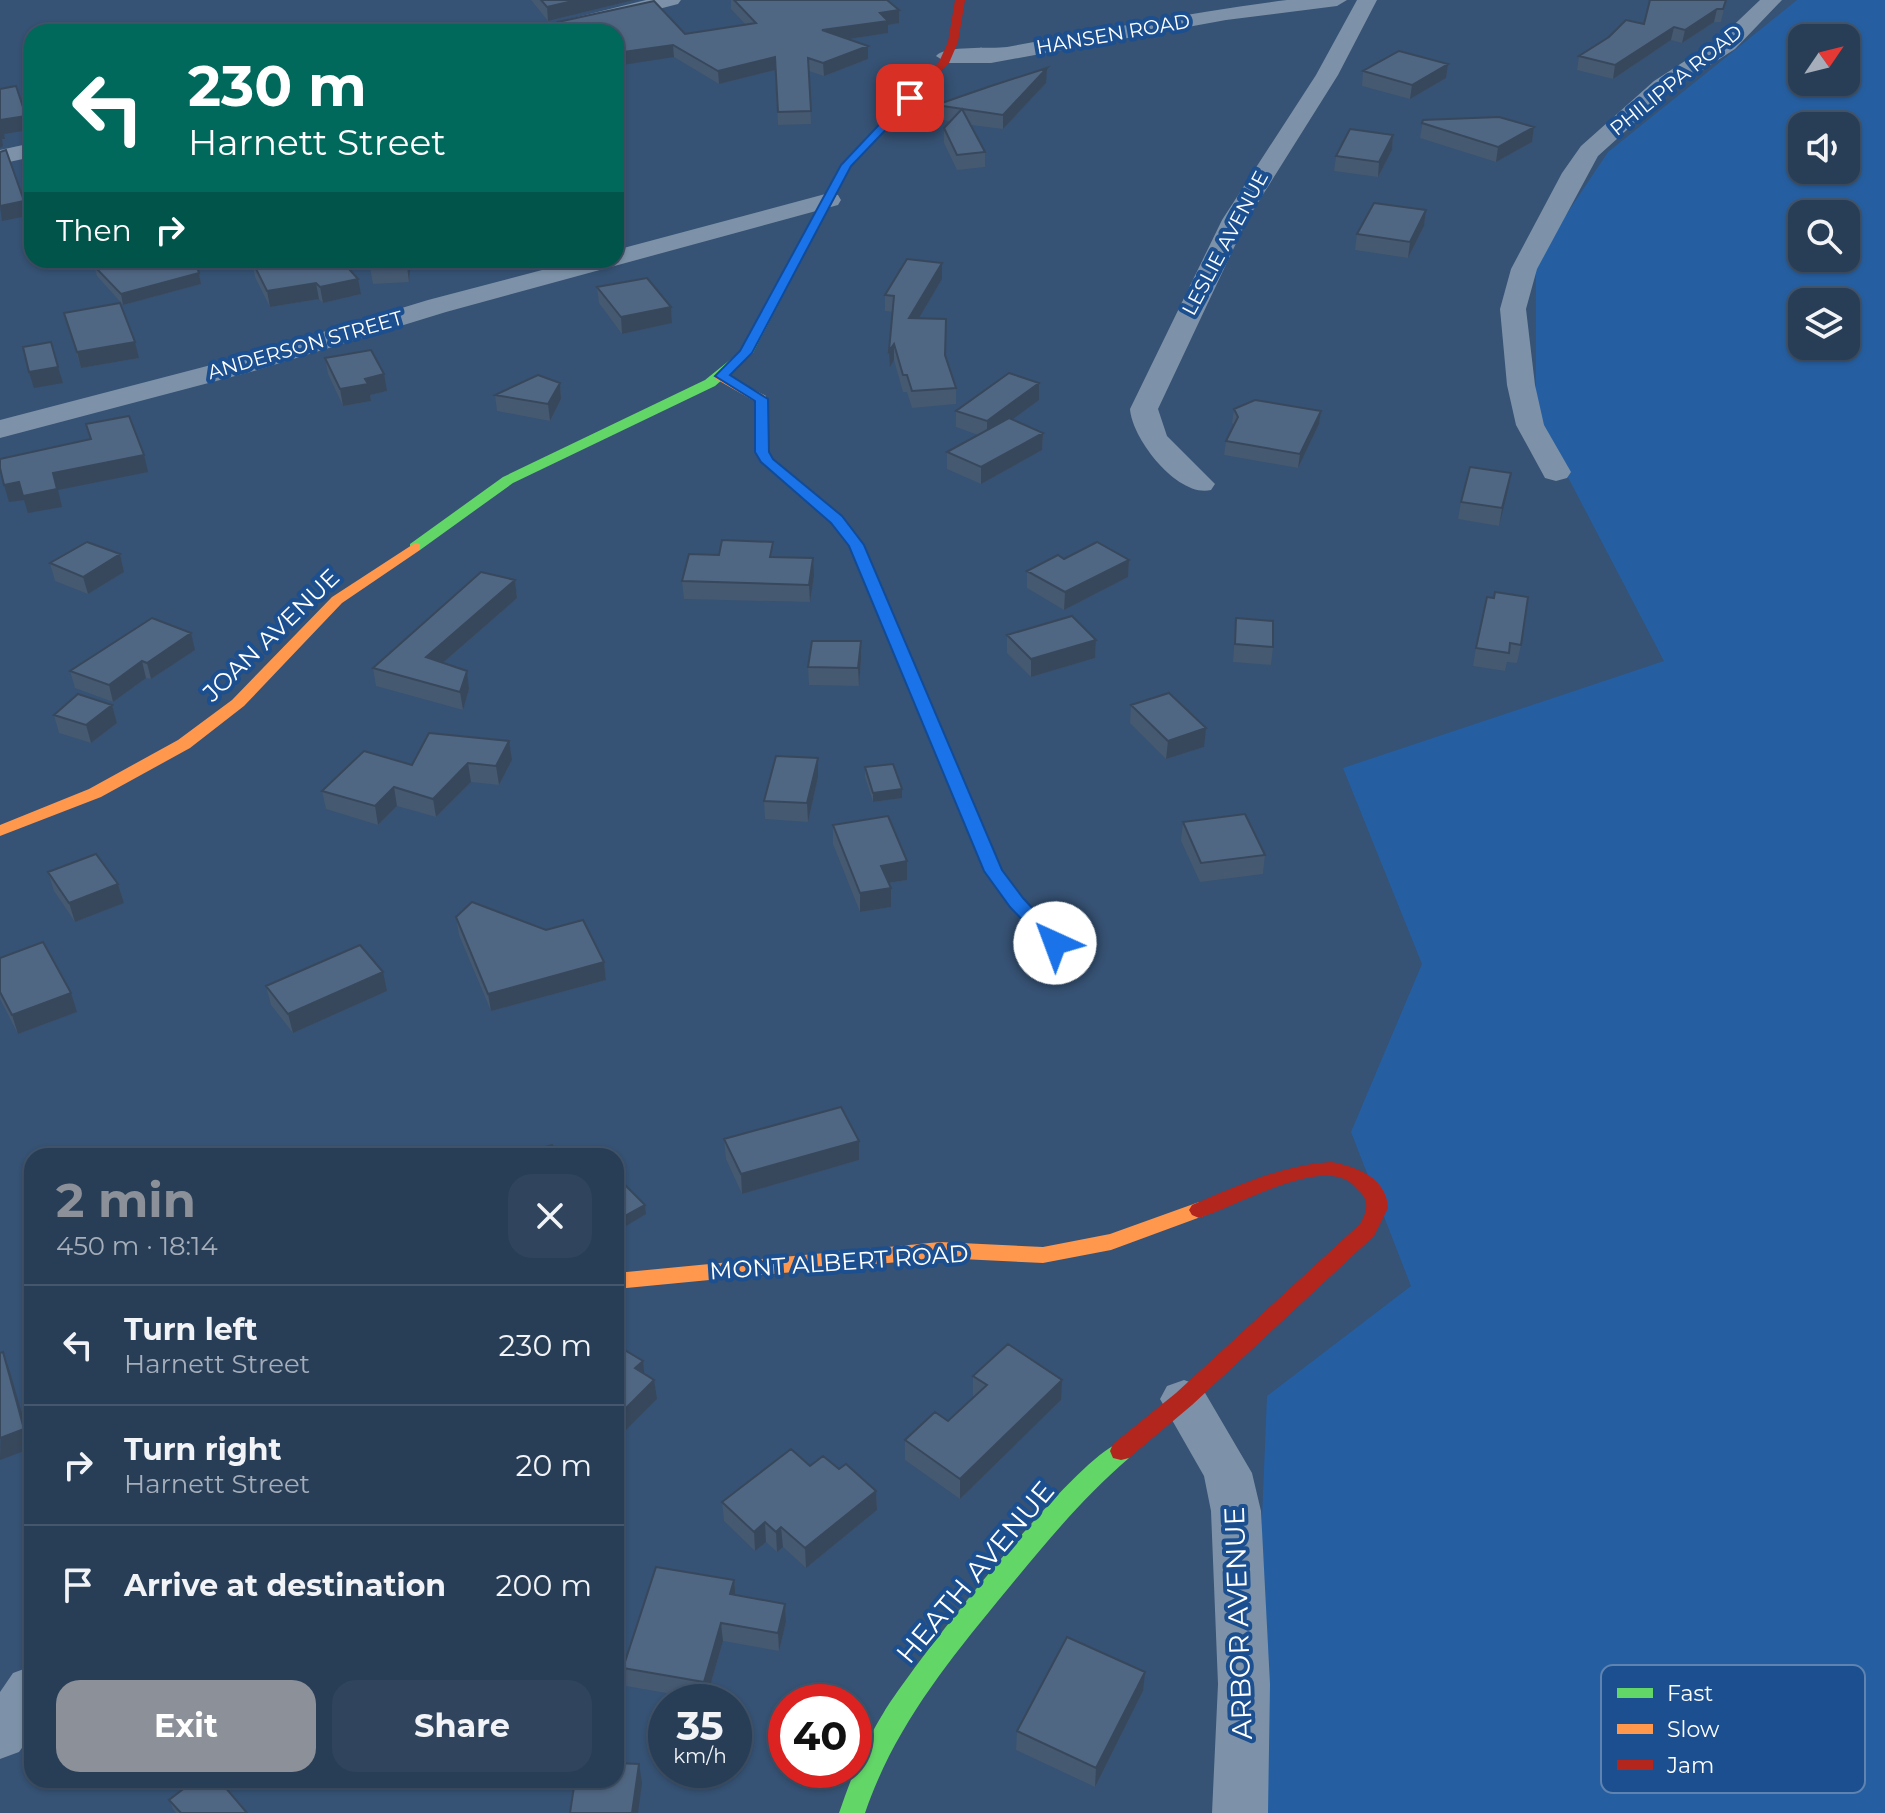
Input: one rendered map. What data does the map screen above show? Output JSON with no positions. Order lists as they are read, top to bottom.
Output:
{
  "streets": {
    "street": [
      "HANSEN ROAD",
      "PHILIPPA ROAD",
      "LESLIE AVENUE",
      "ANDERSON STREET",
      "JOAN AVENUE",
      "MONT ALBERT ROAD",
      "HEATH AVENUE",
      "ARBOR AVENUE"
    ]
  },
  "crossings": [
    ["HANSEN ROAD", "JOAN AVENUE"],
    ["MONT ALBERT ROAD", "HEATH AVENUE"],
    ["MONT ALBERT ROAD", "ARBOR AVENUE"],
    ["HEATH AVENUE", "ARBOR AVENUE"]
  ],
  "legend": ["Fast", "Slow", "Jam"],
  "north": "top right",
  "page": {
    "turn": ["230 m", "Harnett Street"],
    "then": "Then",
    "heading": ["2 min", "450 m · 18:14"],
    "list": [
      {
        "name": "Turn left",
        "note": "Harnett Street",
        "value": "230 m"
      },
      {
        "name": "Turn right",
        "note": "Harnett Street",
        "value": "20 m"
      },
      {
        "name": "Arrive at destination",
        "value": "200 m"
      }
    ],
    "buttons": ["Exit", "Share"],
    "speed": "35 km/h",
    "limit": "40"
  }
}
